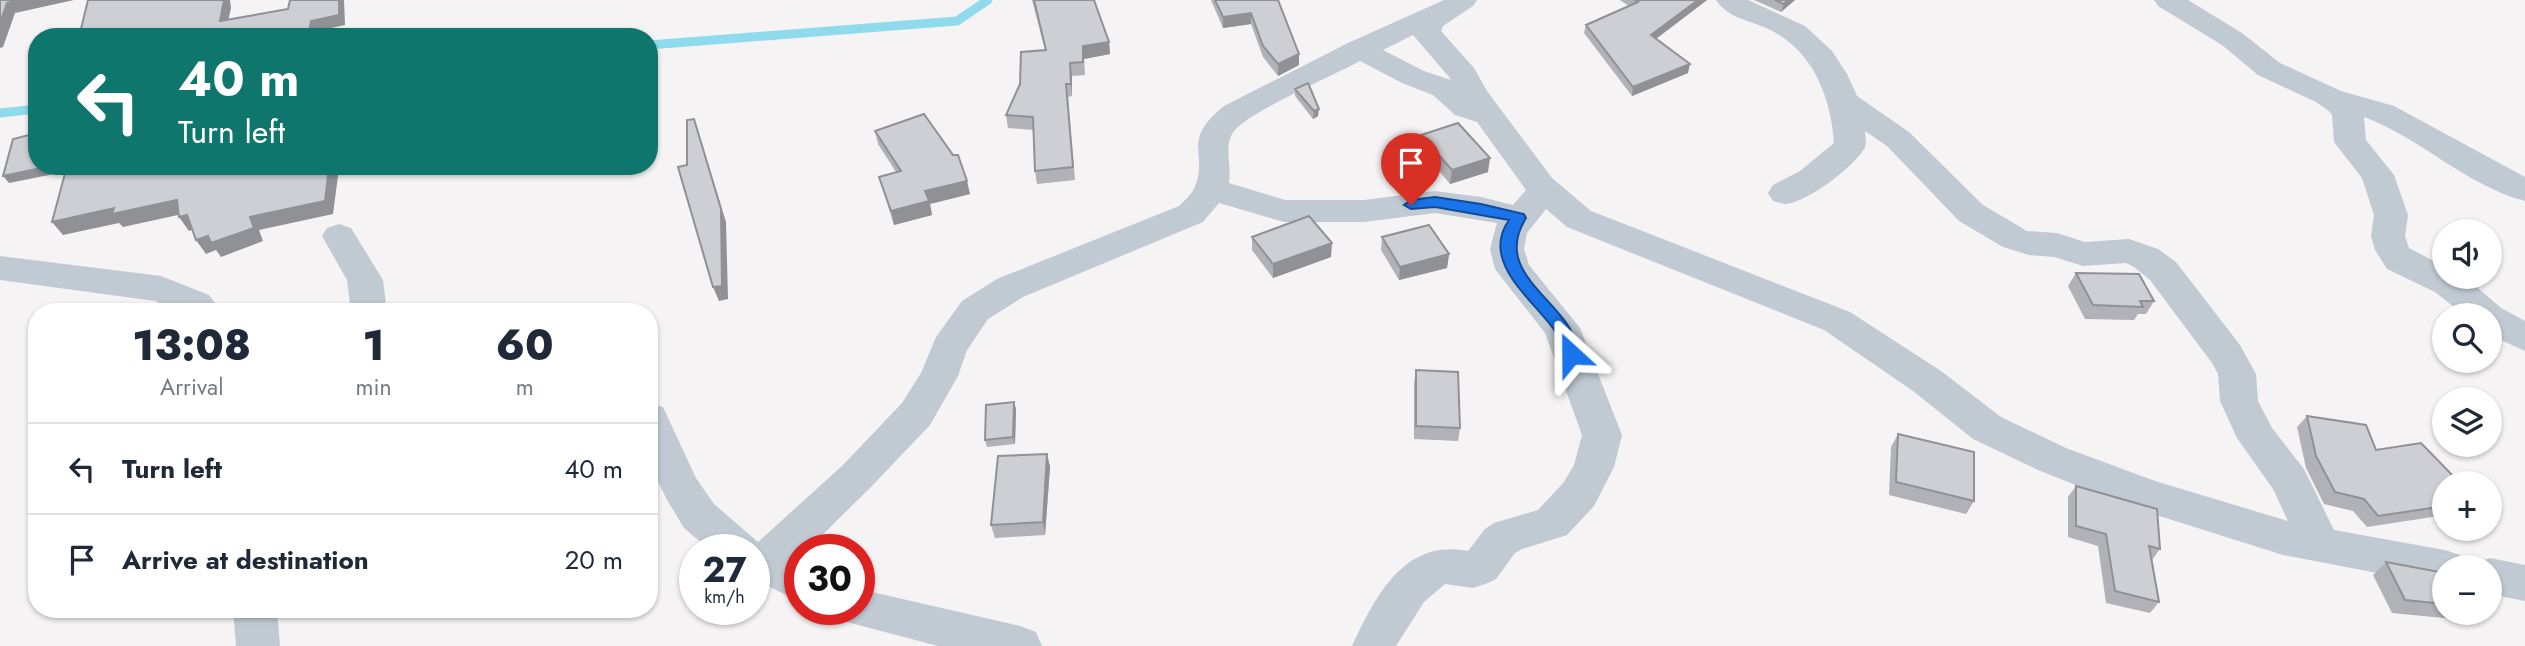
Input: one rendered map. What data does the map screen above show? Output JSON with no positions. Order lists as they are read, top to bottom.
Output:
{
  "page": {
    "turn": ["40 m", "Turn left"],
    "map_buttons": ["+", "−"],
    "eta": [
      "13:08",
      "Arrival",
      "1",
      "min",
      "60",
      "m"
    ],
    "list": [
      {
        "name": "Turn left",
        "value": "40 m"
      },
      {
        "name": "Arrive at destination",
        "value": "20 m"
      }
    ],
    "speed": "27 km/h",
    "limit": "30"
  }
}
